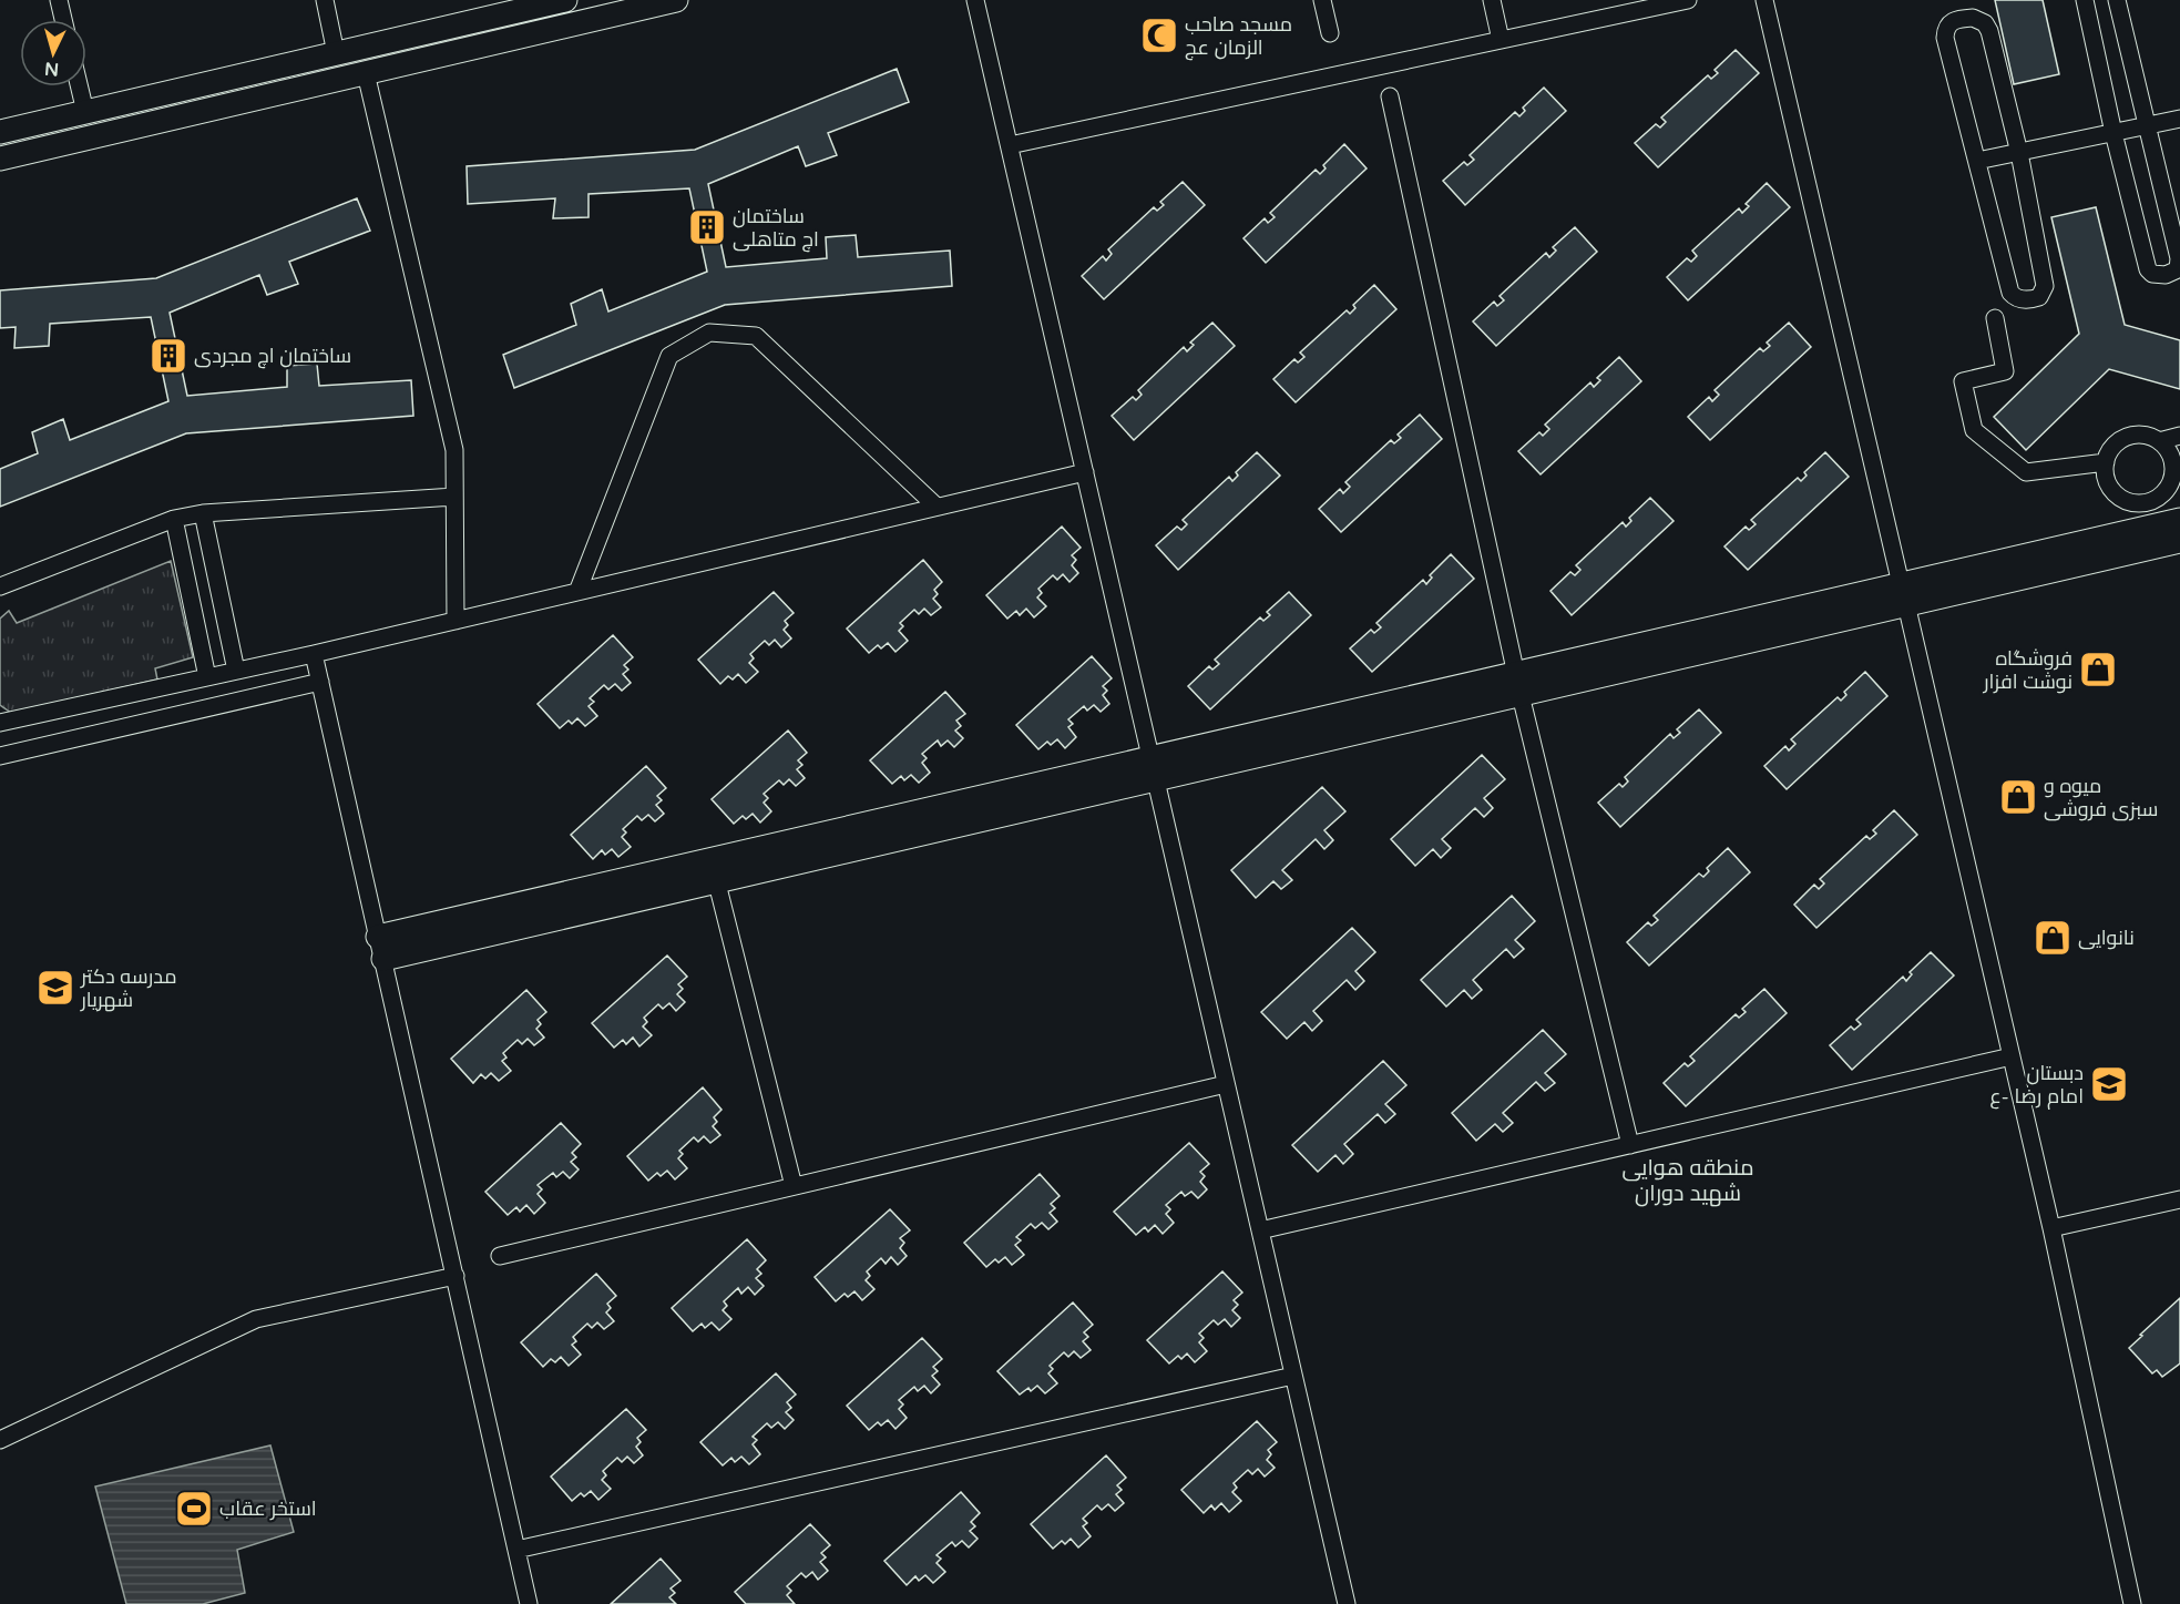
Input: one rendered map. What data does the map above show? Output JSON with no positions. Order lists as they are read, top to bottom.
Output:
{
  "districts": ["منطقه هوایی شهید دوران"],
  "places": {
    "mosque": ["مسجد صاحب الزمان عج"],
    "building": ["ساختمان اچ متاهلی", "ساختمان اچ مجردی"],
    "shop": ["فروشگاه نوشت افزار", "میوه و سبزی فروشی", "نانوایی"],
    "school or university": ["مدرسه دکتر شهریار", "دبستان امام رضا -ع"],
    "sports": ["استخر عقاب"]
  },
  "north": "bottom"
}
